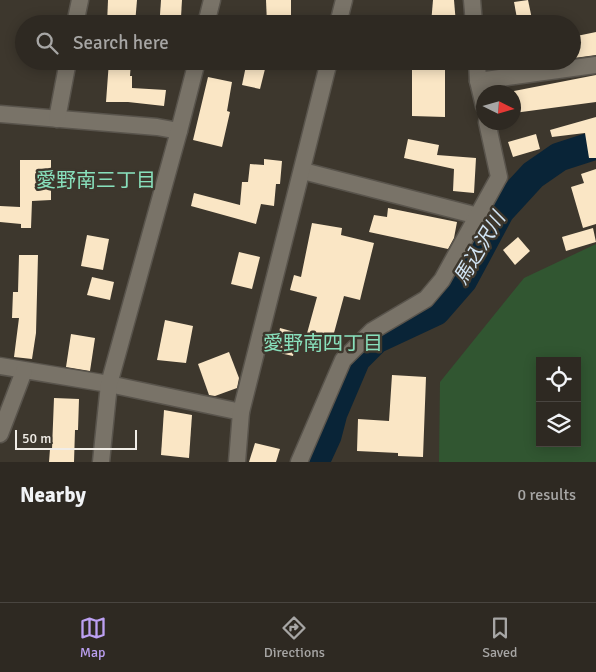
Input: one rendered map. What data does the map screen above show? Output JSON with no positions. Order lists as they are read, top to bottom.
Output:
{
  "districts": ["愛野南三丁目", "愛野南四丁目"],
  "water": ["馬込沢川"],
  "scale_bar": "50 m",
  "north": "right",
  "page": {
    "search": "Search here",
    "scale": "50 m",
    "heading": ["Nearby", "0 results"],
    "nav": ["Map", "Directions", "Saved"]
  }
}
